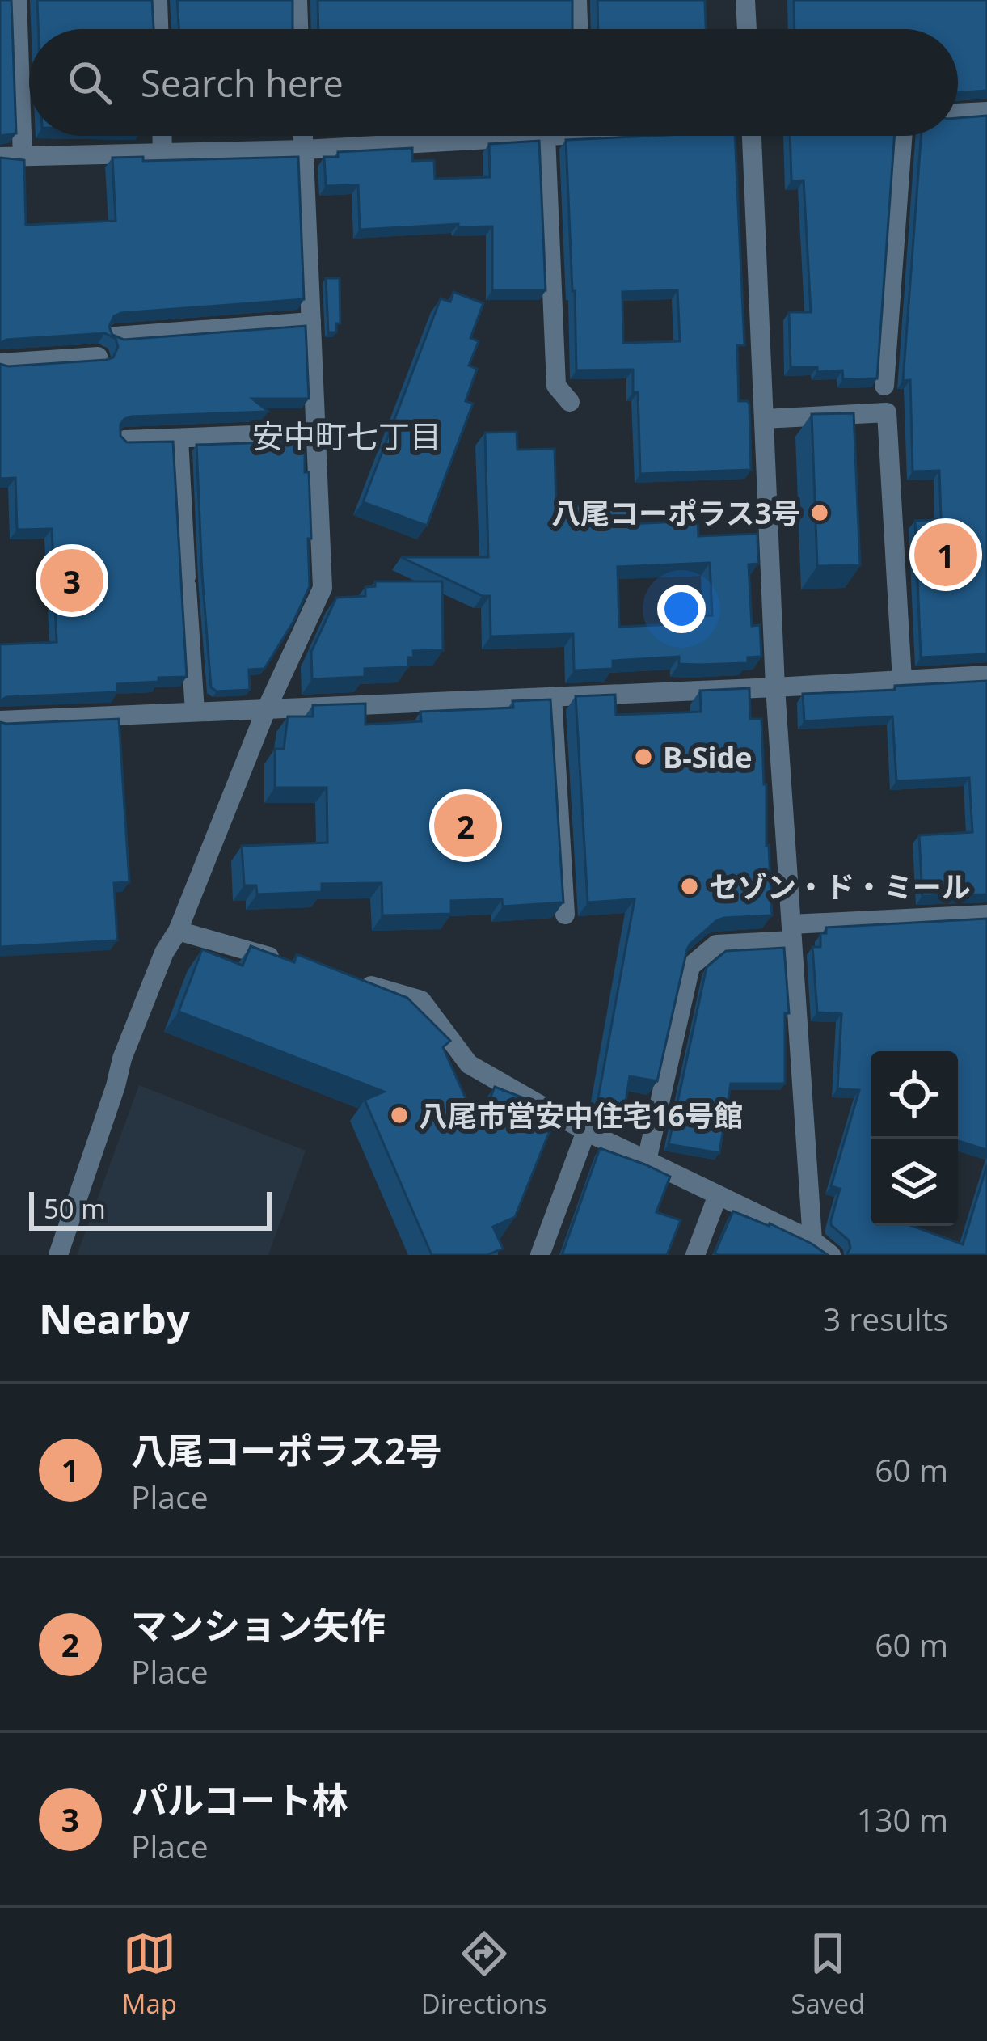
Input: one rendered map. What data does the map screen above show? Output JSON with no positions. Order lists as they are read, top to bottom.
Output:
{
  "districts": ["安中町七丁目"],
  "places": [
    "八尾コーポラス3号",
    "B-Side",
    "セゾン・ド・ミール",
    "八尾市営安中住宅16号館"
  ],
  "scale_bar": "50 m",
  "page": {
    "search": "Search here",
    "pins": ["1", "3", "2"],
    "scale": "50 m",
    "heading": ["Nearby", "3 results"],
    "list": [
      {
        "mark": "1",
        "name": "八尾コーポラス2号",
        "note": "Place",
        "value": "60 m"
      },
      {
        "mark": "2",
        "name": "マンション矢作",
        "note": "Place",
        "value": "60 m"
      },
      {
        "mark": "3",
        "name": "パルコート林",
        "note": "Place",
        "value": "130 m"
      }
    ],
    "nav": ["Map", "Directions", "Saved"]
  }
}
